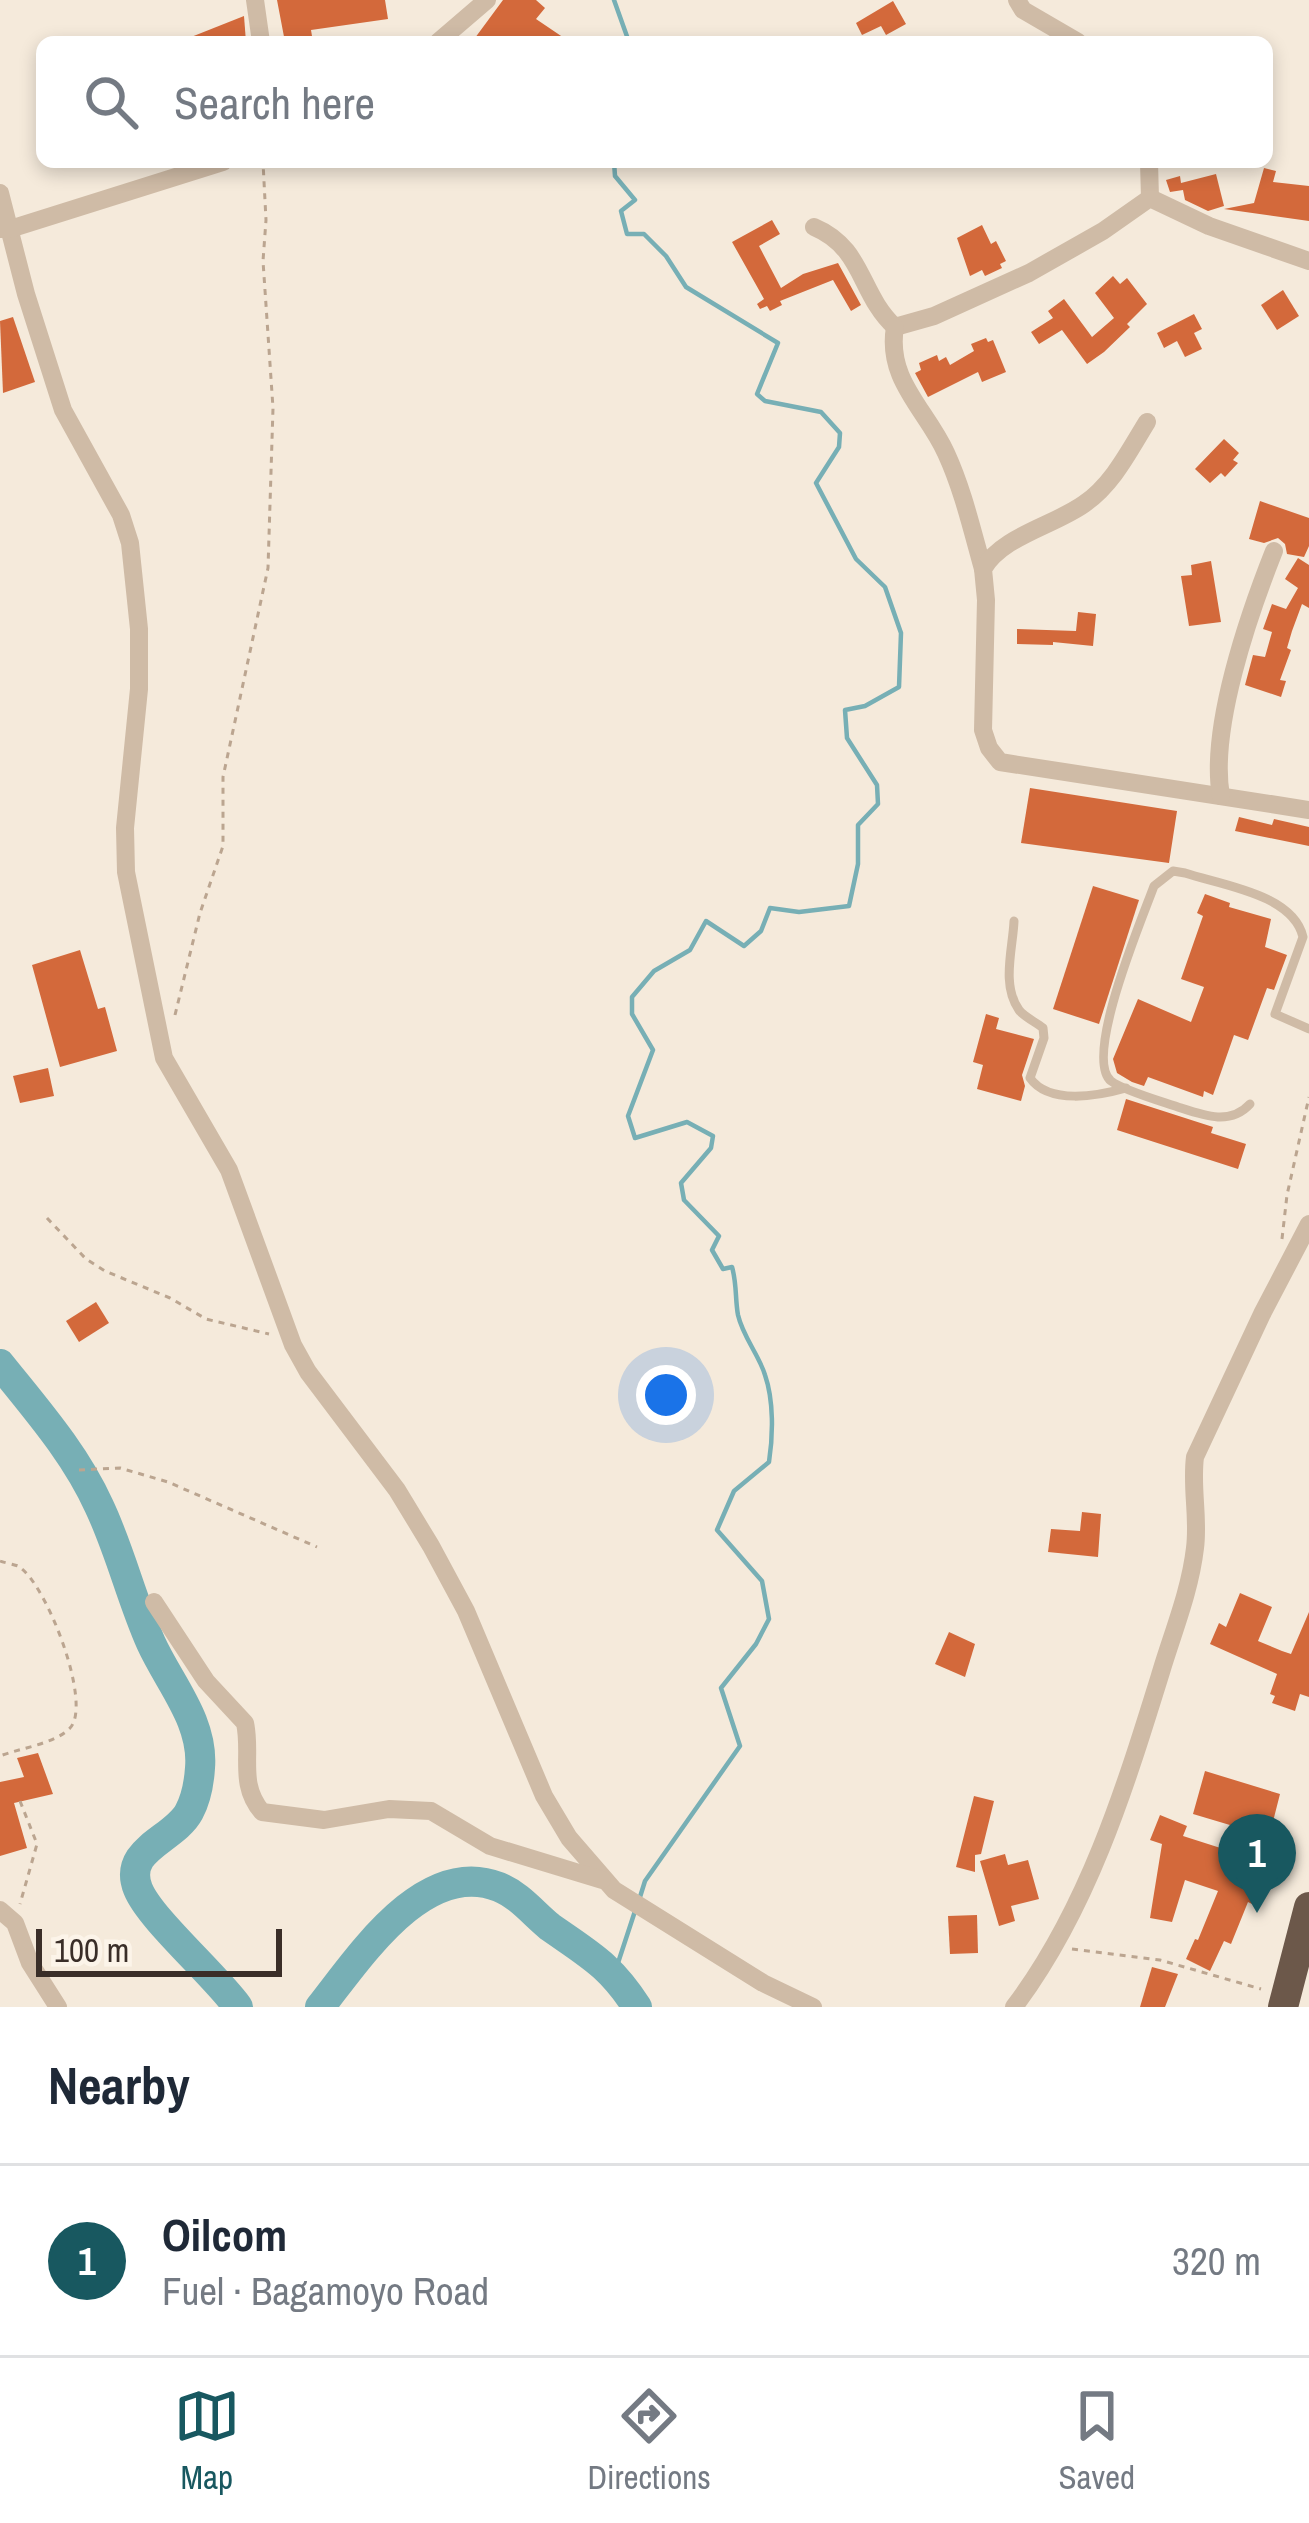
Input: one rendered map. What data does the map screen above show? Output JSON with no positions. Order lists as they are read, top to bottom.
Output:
{
  "scale_bar": "100 m",
  "page": {
    "search": "Search here",
    "pins": "1",
    "scale": "100 m",
    "heading": "Nearby",
    "list": [
      {
        "mark": "1",
        "name": "Oilcom",
        "note": "Fuel · Bagamoyo Road",
        "value": "320 m"
      }
    ],
    "nav": ["Map", "Directions", "Saved"]
  }
}
